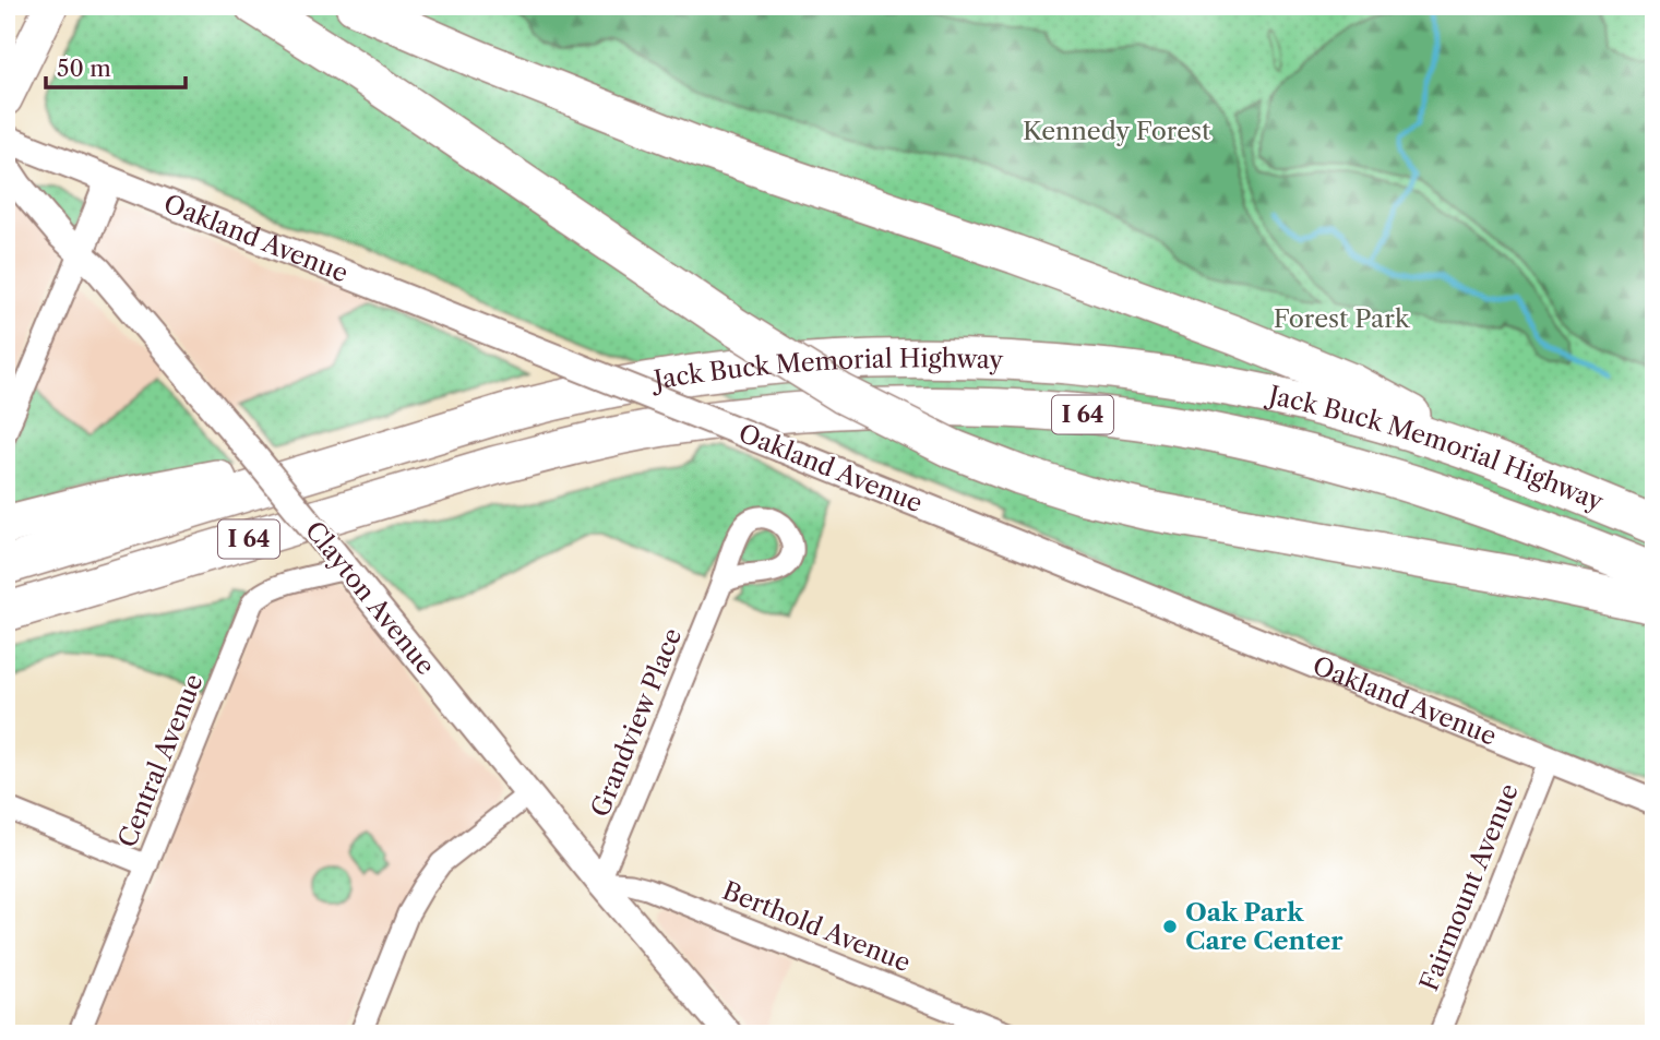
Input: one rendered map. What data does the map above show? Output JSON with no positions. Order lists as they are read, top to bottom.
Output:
{
  "streets": {
    "highway": ["Jack Buck Memorial Highway", "I 64"],
    "street": [
      "Oakland Avenue",
      "Clayton Avenue",
      "Grandview Place",
      "Central Avenue",
      "Fairmount Avenue",
      "Berthold Avenue"
    ]
  },
  "crossings": [
    ["Oakland Avenue", "Fairmount Avenue"],
    ["Clayton Avenue", "Grandview Place"],
    ["Clayton Avenue", "Central Avenue"],
    ["Clayton Avenue", "Berthold Avenue"],
    ["Grandview Place", "Berthold Avenue"]
  ],
  "parks": ["Kennedy Forest", "Forest Park"],
  "places": ["Oak Park Care Center"],
  "scale_bar": "50 m"
}
